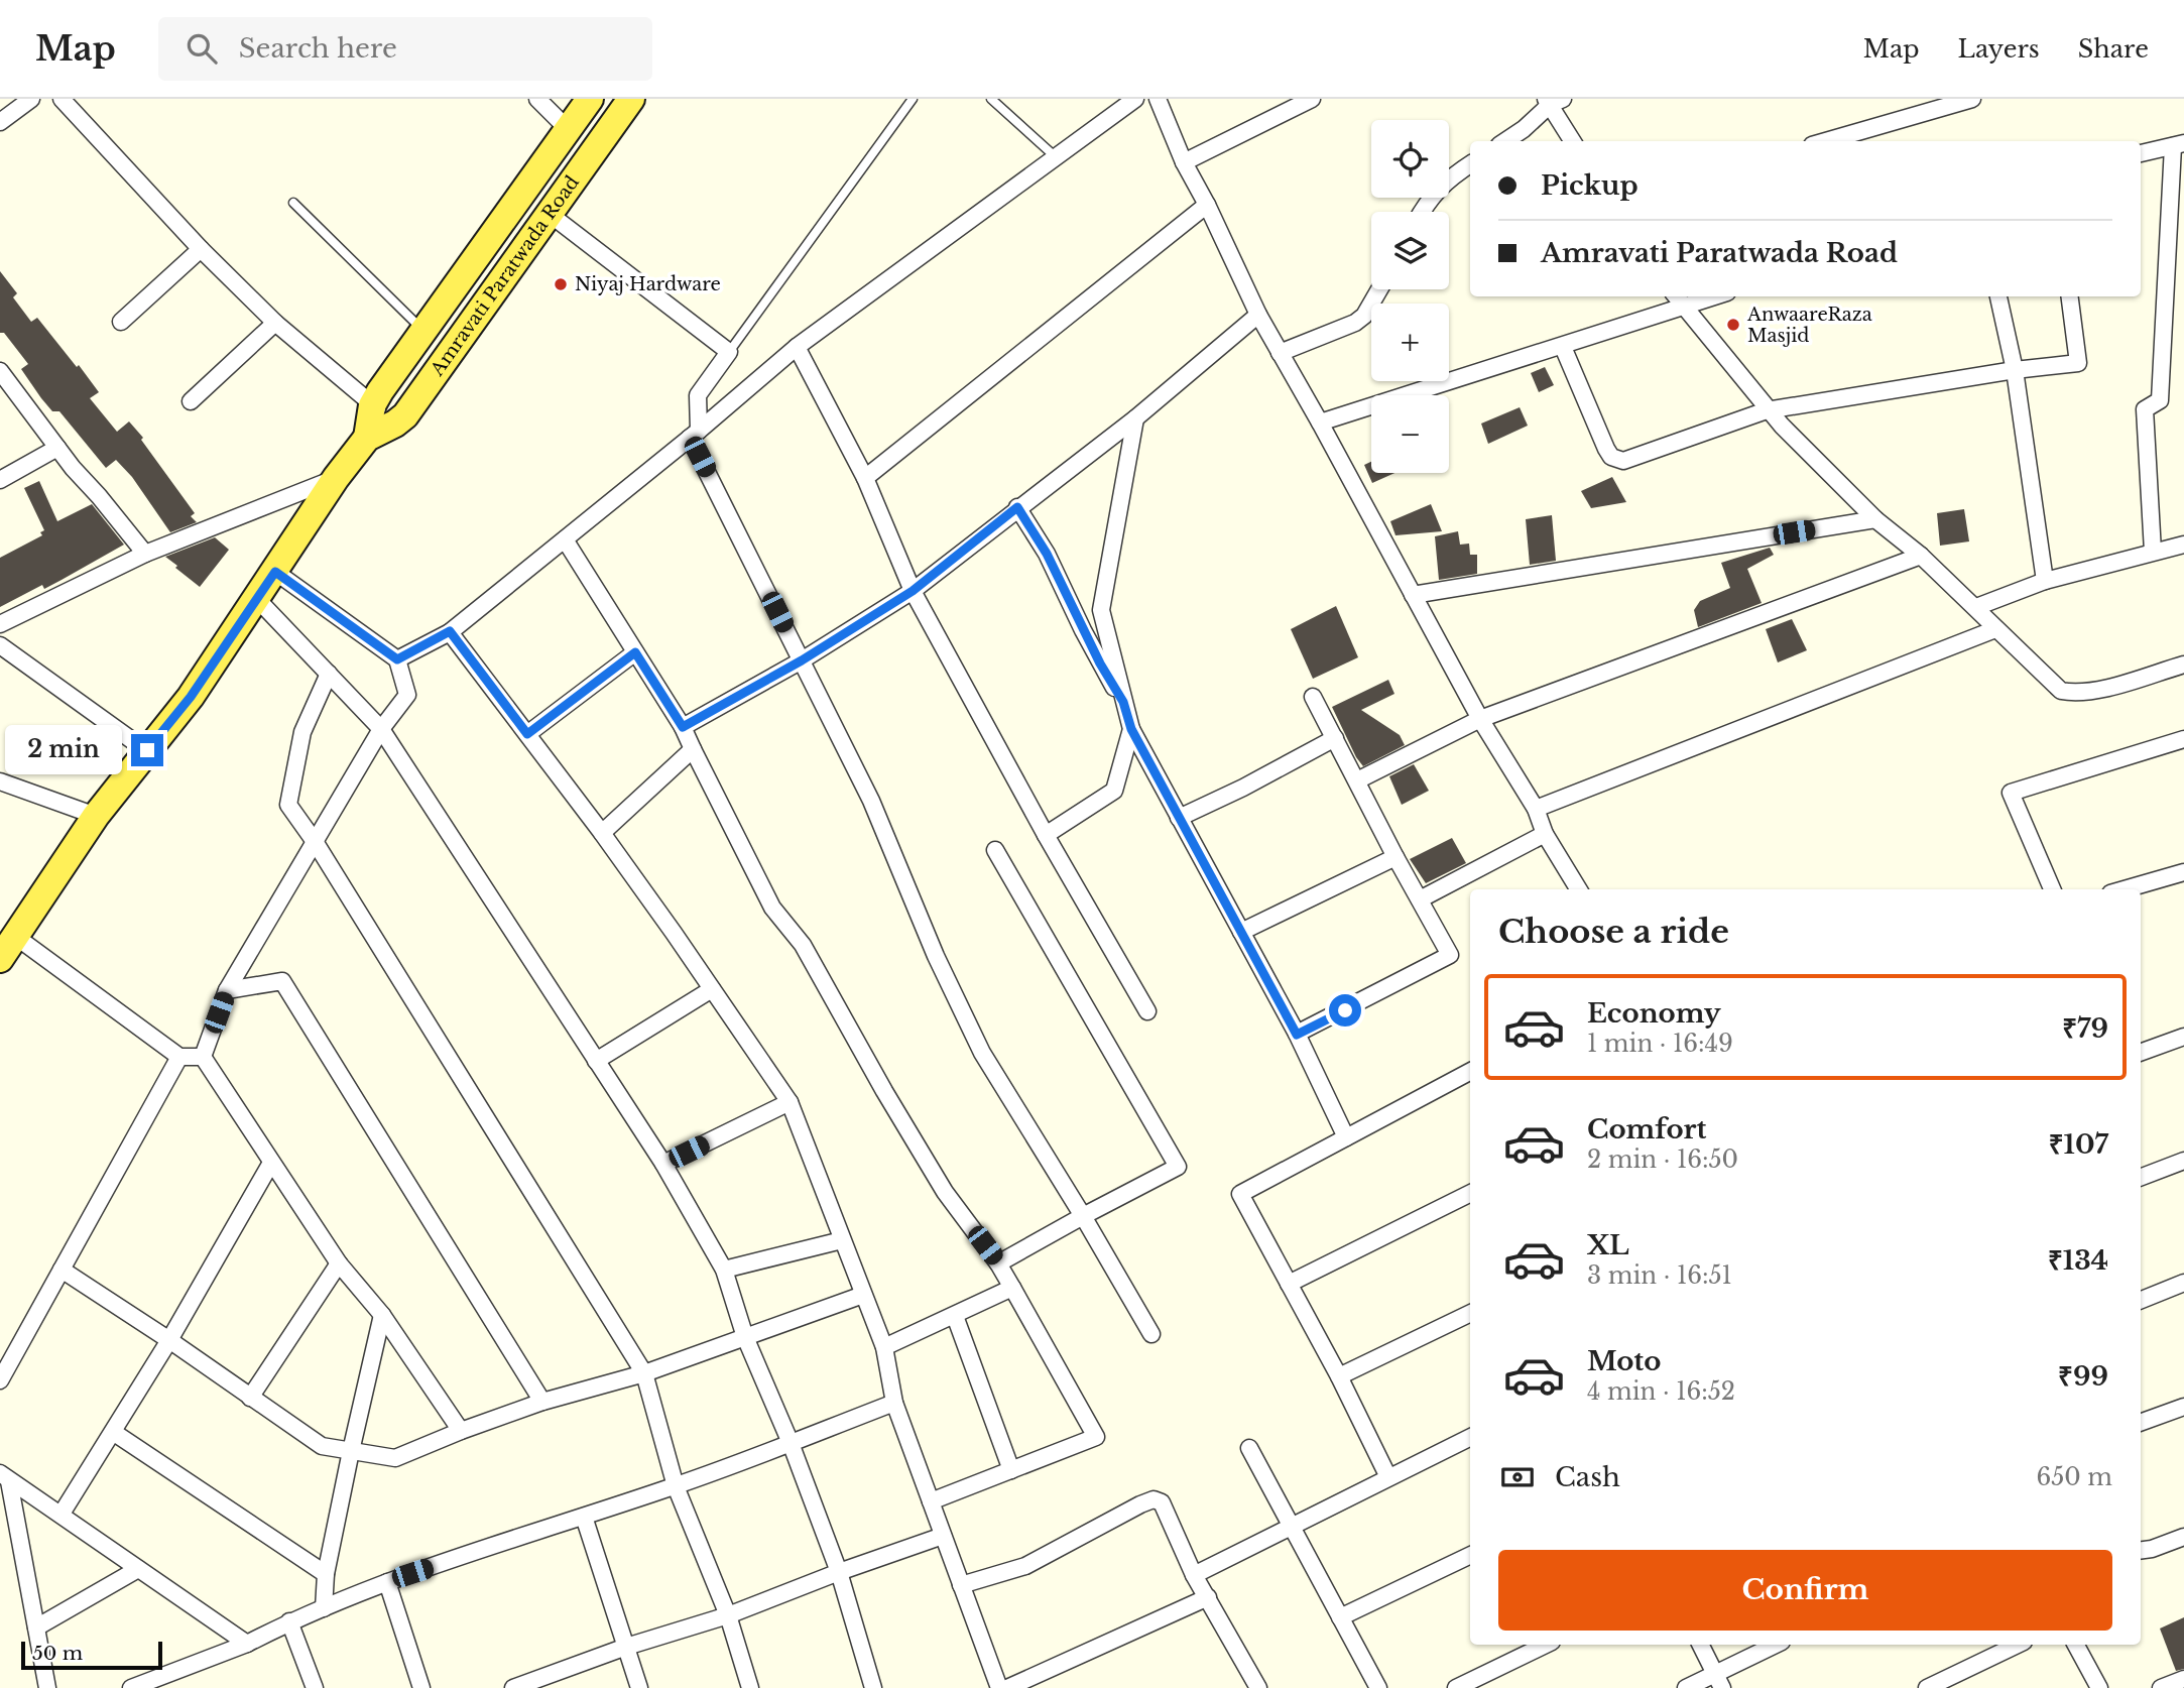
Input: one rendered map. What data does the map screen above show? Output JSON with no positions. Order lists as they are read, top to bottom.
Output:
{
  "streets": {
    "main road": ["Amravati Paratwada Road"]
  },
  "places": ["Niyaj Hardware", "AnwaareRaza Masjid"],
  "scale_bar": "50 m",
  "page": {
    "header": "Map",
    "search": "Search here",
    "nav": ["Map", "Layers", "Share"],
    "map_buttons": ["+", "−"],
    "banner": ["Pickup", "Amravati Paratwada Road"],
    "bubble": "2 min",
    "heading": "Choose a ride",
    "list": [
      {
        "name": "Economy",
        "note": "1 min · 16:49",
        "value": "₹79"
      },
      {
        "name": "Comfort",
        "note": "2 min · 16:50",
        "value": "₹107"
      },
      {
        "name": "XL",
        "note": "3 min · 16:51",
        "value": "₹134"
      },
      {
        "name": "Moto",
        "note": "4 min · 16:52",
        "value": "₹99"
      }
    ],
    "pay": ["Cash", "650 m"],
    "buttons": "Confirm",
    "scale": "50 m"
  }
}
